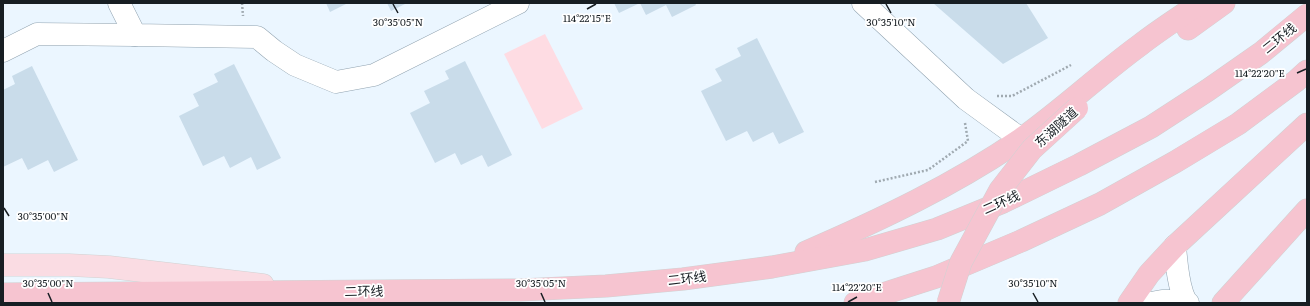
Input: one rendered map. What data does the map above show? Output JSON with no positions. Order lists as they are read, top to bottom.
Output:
{
  "streets": {
    "highway": ["二环线", "东湖隧道"]
  },
  "coordinates": [
    "114°22'15\"E",
    "30°35'05\"N",
    "30°35'10\"N",
    "114°22'20\"E",
    "30°35'00\"N"
  ]
}
